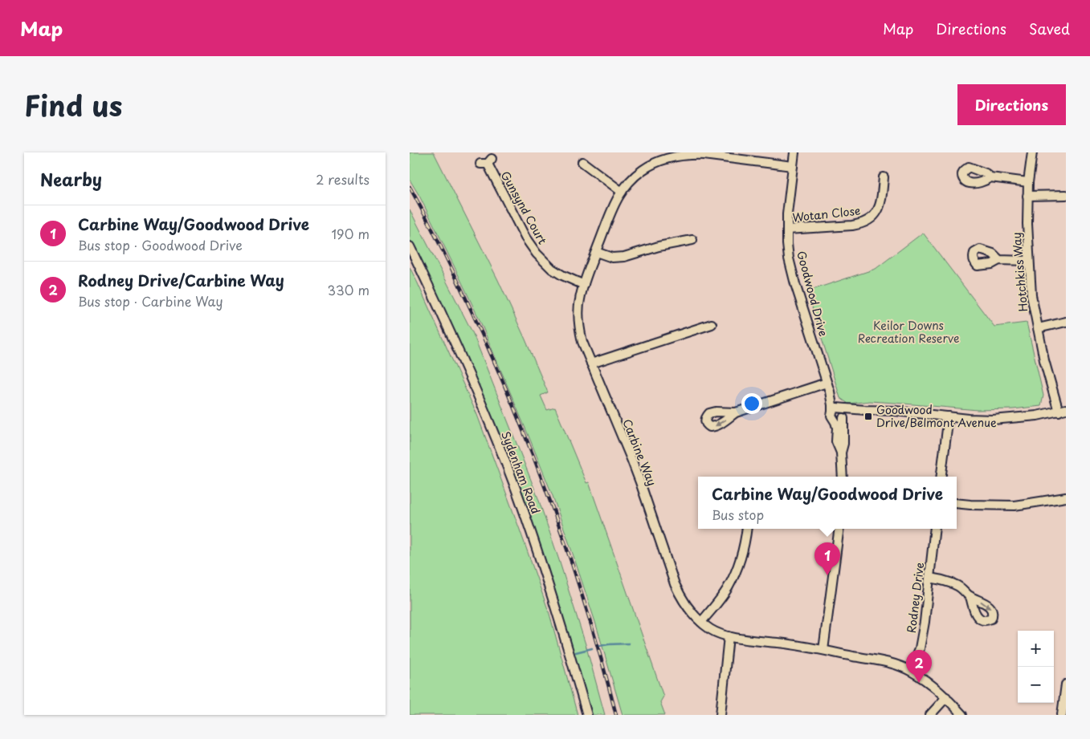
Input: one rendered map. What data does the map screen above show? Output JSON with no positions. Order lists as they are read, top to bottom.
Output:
{
  "streets": {
    "street": [
      "Gunsynd Court",
      "Wotan Close",
      "Hotchkiss Way",
      "Goodwood Drive",
      "Carbine Way",
      "Sydenham Road",
      "Rodney Drive"
    ]
  },
  "crossings": [
    ["Gunsynd Court", "Carbine Way"],
    ["Wotan Close", "Goodwood Drive"],
    ["Goodwood Drive", "Carbine Way"],
    ["Carbine Way", "Rodney Drive"]
  ],
  "parks": ["Keilor Downs Recreation Reserve"],
  "places": {
    "transit": ["Goodwood Drive/Belmont Avenue"]
  },
  "page": {
    "header": "Map",
    "nav": ["Map", "Directions", "Saved"],
    "title": "Find us",
    "buttons": "Directions",
    "heading": ["Nearby", "2 results"],
    "list": [
      {
        "mark": "1",
        "name": "Carbine Way/Goodwood Drive",
        "note": "Bus stop · Goodwood Drive",
        "value": "190 m"
      },
      {
        "mark": "2",
        "name": "Rodney Drive/Carbine Way",
        "note": "Bus stop · Carbine Way",
        "value": "330 m"
      }
    ],
    "popup": ["Carbine Way/Goodwood Drive", "Bus stop"],
    "pins": ["1", "2"],
    "map_buttons": ["+", "−"]
  }
}
